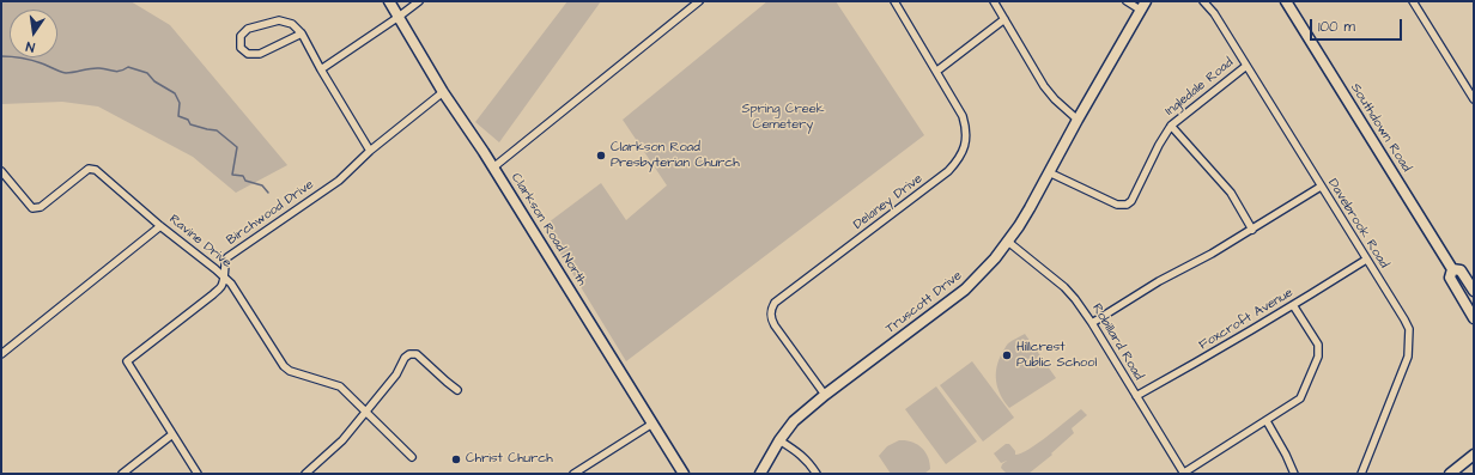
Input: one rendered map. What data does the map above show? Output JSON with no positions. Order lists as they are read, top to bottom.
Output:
{
  "streets": {
    "street": [
      "Ingledale Road",
      "Southdown Road",
      "Delaney Drive",
      "Birchwood Drive",
      "Davebrook Road",
      "Clarkson Road North",
      "Ravine Drive",
      "Truscott Drive",
      "Foxcroft Avenue",
      "Robillard Road"
    ]
  },
  "crossings": [
    ["Ingledale Road", "Davebrook Road"],
    ["Ingledale Road", "Truscott Drive"],
    ["Delaney Drive", "Truscott Drive"],
    ["Birchwood Drive", "Clarkson Road North"],
    ["Birchwood Drive", "Ravine Drive"],
    ["Davebrook Road", "Foxcroft Avenue"],
    ["Truscott Drive", "Robillard Road"],
    ["Foxcroft Avenue", "Robillard Road"]
  ],
  "parks": ["Spring Creek Cemetery"],
  "places": ["Clarkson Road Presbyterian Church", "Hillcrest Public School", "Christ Church"],
  "scale_bar": "100 m",
  "north": "bottom"
}
